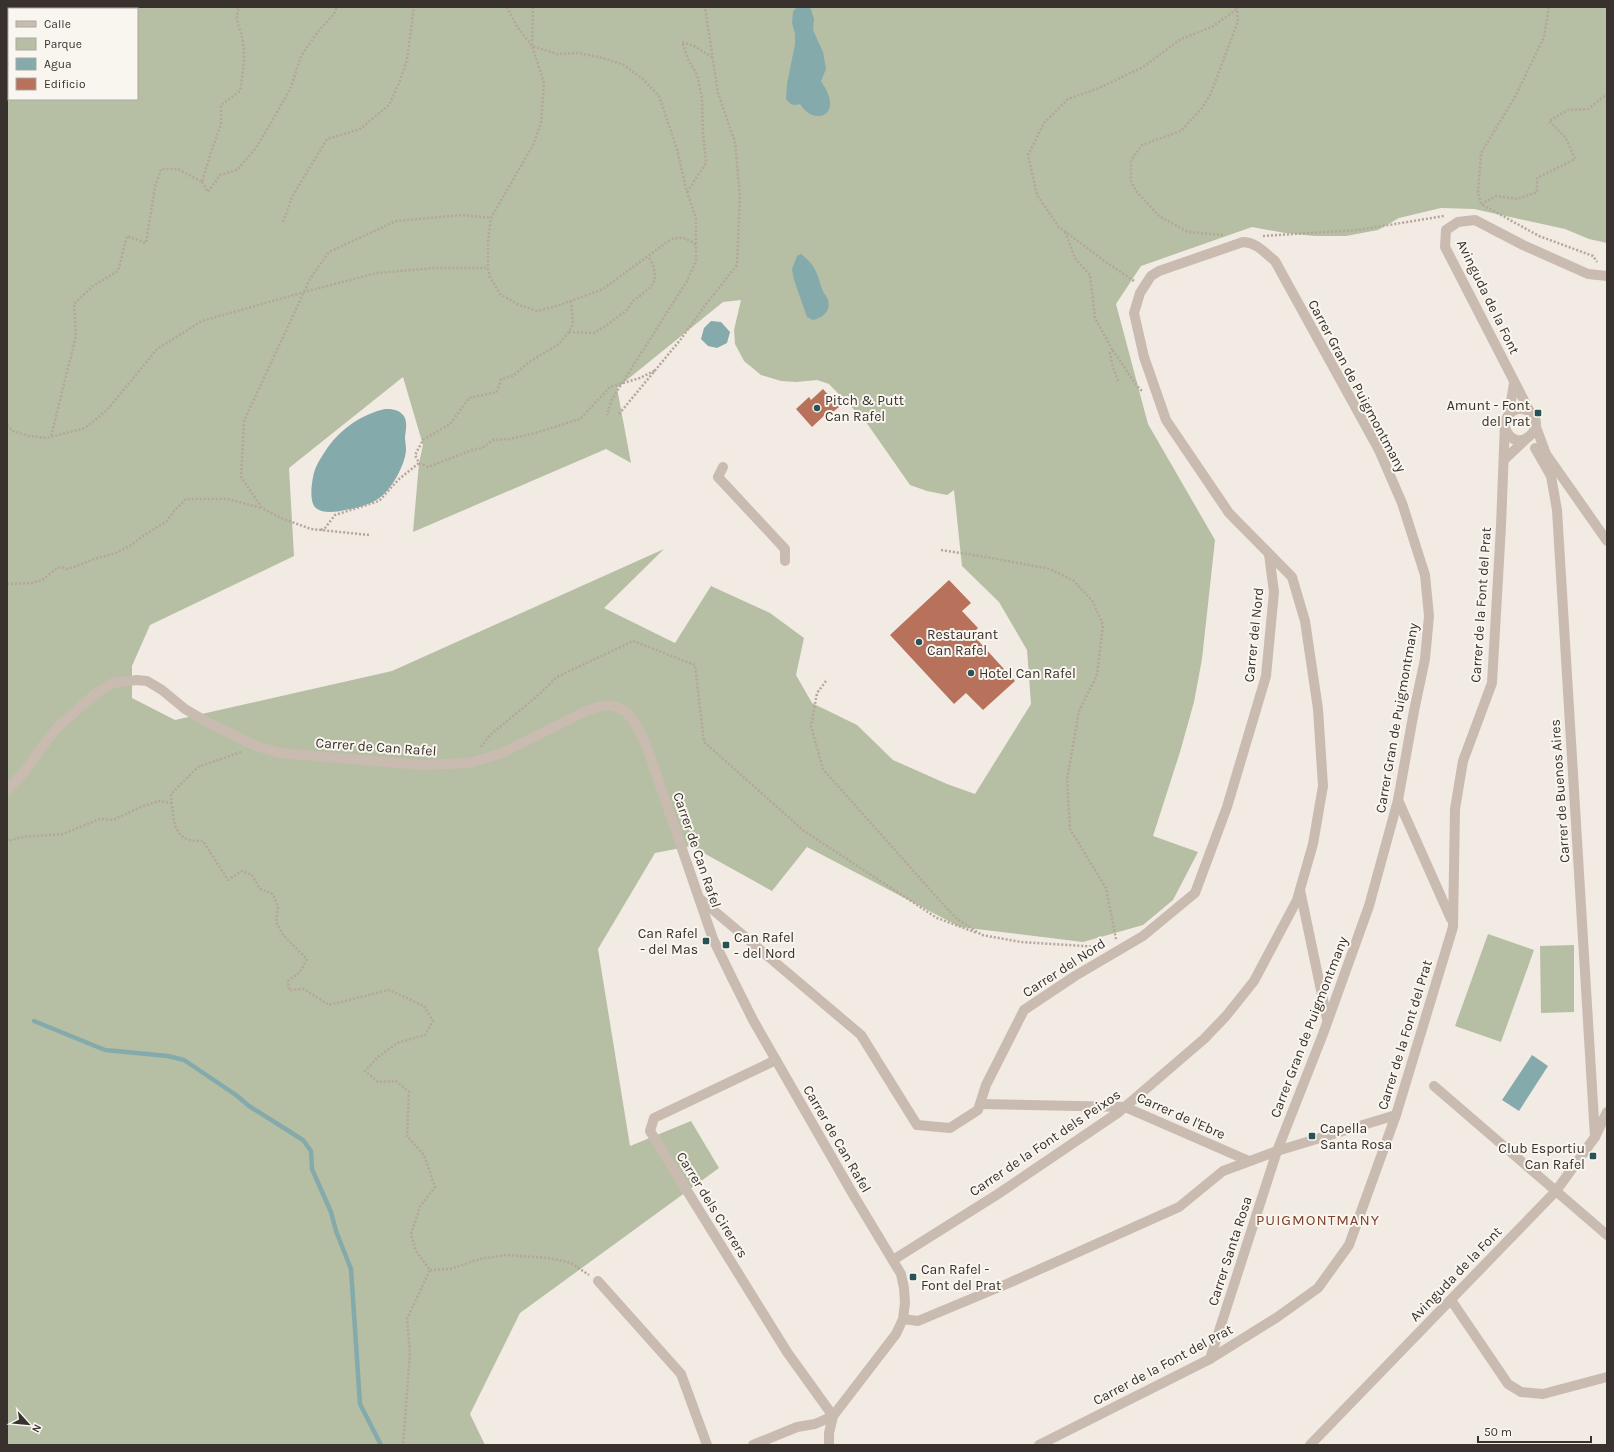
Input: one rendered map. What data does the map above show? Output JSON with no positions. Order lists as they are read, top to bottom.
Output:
{
  "streets": {
    "street": [
      "Avinguda de la Font",
      "Carrer Gran de Puigmontmany",
      "Carrer de la Font del Prat",
      "Carrer del Nord",
      "Carrer de Can Rafel",
      "Carrer de Buenos Aires",
      "Carrer de l'Ebre",
      "Carrer de la Font dels Peixos",
      "Carrer dels Cirerers",
      "Carrer Santa Rosa"
    ]
  },
  "crossings": [
    ["Avinguda de la Font", "Carrer de la Font del Prat"],
    ["Avinguda de la Font", "Carrer de Buenos Aires"],
    ["Carrer Gran de Puigmontmany", "Carrer Santa Rosa"],
    ["Carrer de la Font del Prat", "Carrer Santa Rosa"],
    ["Carrer del Nord", "Carrer de Can Rafel"],
    ["Carrer del Nord", "Carrer de l'Ebre"],
    ["Carrer del Nord", "Carrer de la Font dels Peixos"],
    ["Carrer de Can Rafel", "Carrer de la Font dels Peixos"],
    ["Carrer de Can Rafel", "Carrer dels Cirerers"],
    ["Carrer de l'Ebre", "Carrer de la Font dels Peixos"]
  ],
  "districts": ["PUIGMONTMANY"],
  "places": {
    "other": ["Pitch & Putt Can Rafel", "Restaurant Can Rafel", "Hotel Can Rafel"],
    "transit": [
      "Amunt - Font del Prat",
      "Can Rafel - del Mas",
      "Can Rafel - del Nord",
      "Capella Santa Rosa",
      "Club Esportiu Can Rafel",
      "Can Rafel - Font del Prat"
    ]
  },
  "legend": [
    "Calle",
    "Parque",
    "Agua",
    "Edificio"
  ],
  "scale_bar": "50 m",
  "north": "bottom right"
}
